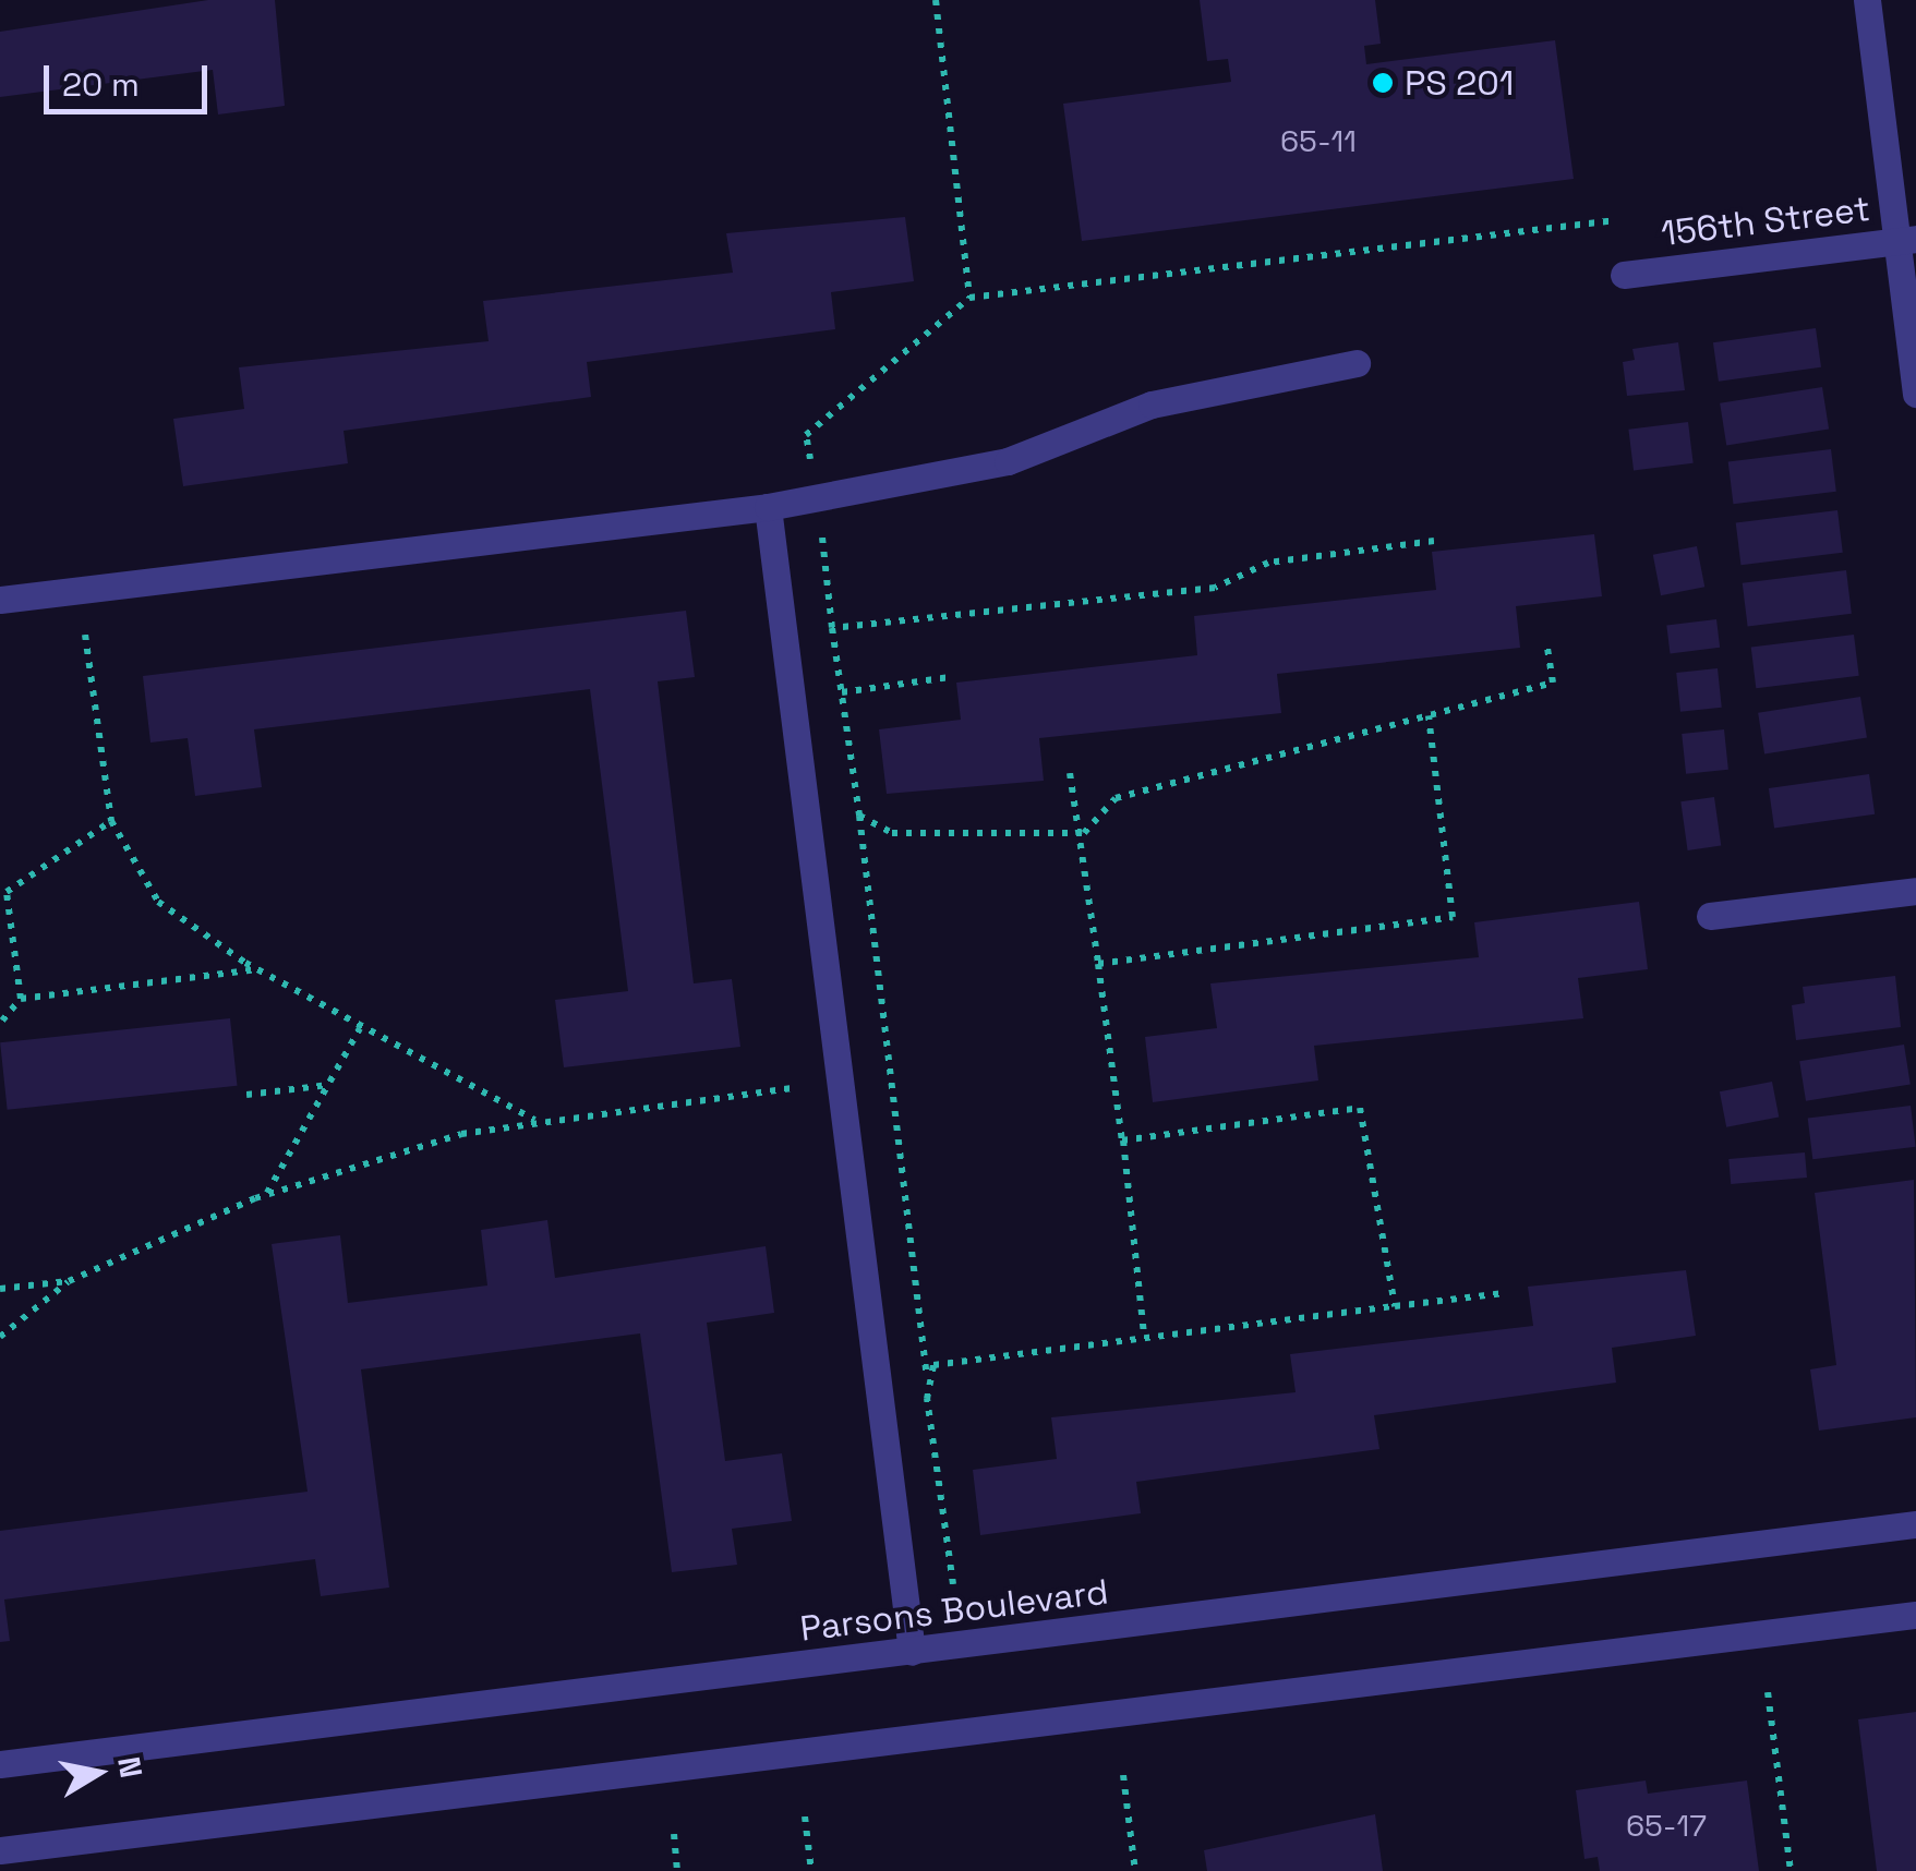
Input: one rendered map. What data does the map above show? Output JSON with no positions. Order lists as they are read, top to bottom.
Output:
{
  "streets": {
    "street": ["156th Street", "Parsons Boulevard"]
  },
  "places": ["PS 201"],
  "house_numbers": ["65-11", "65-17"],
  "scale_bar": "20 m",
  "north": "right"
}
